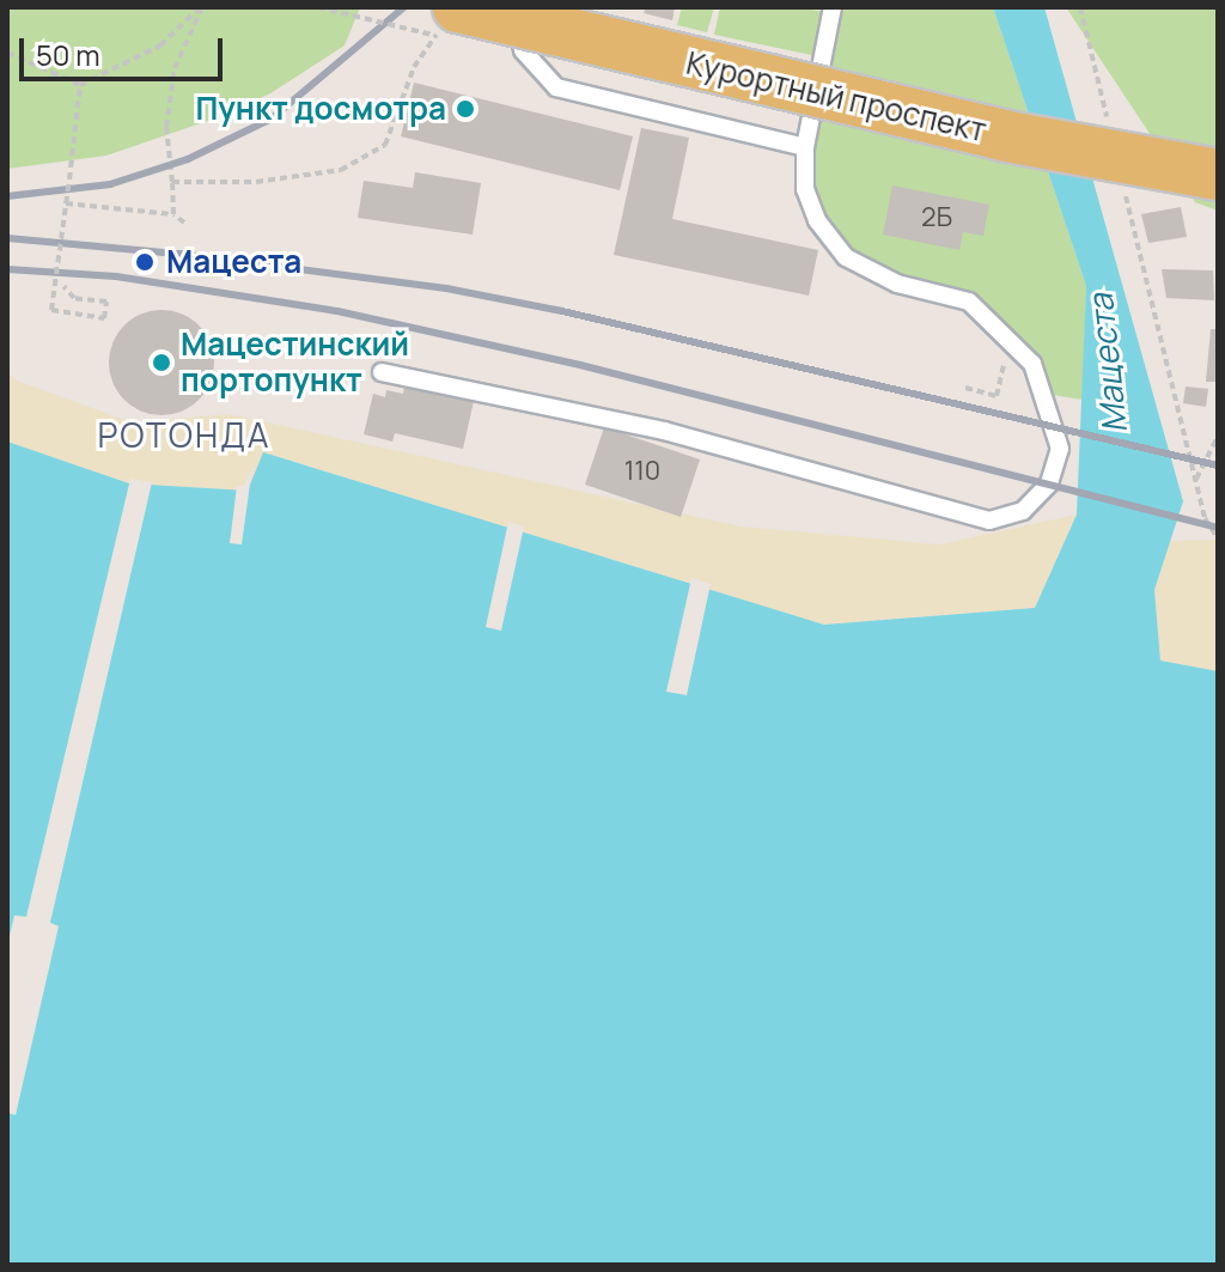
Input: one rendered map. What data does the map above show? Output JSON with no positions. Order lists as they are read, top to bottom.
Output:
{
  "streets": {
    "main road": ["Курортный проспект"]
  },
  "districts": ["РОТОНДА"],
  "water": ["Мацеста"],
  "places": ["Пункт досмотра", "Мацеста", "Мацестинский портопункт"],
  "house_numbers": ["2Б", "110"],
  "scale_bar": "50 m"
}
